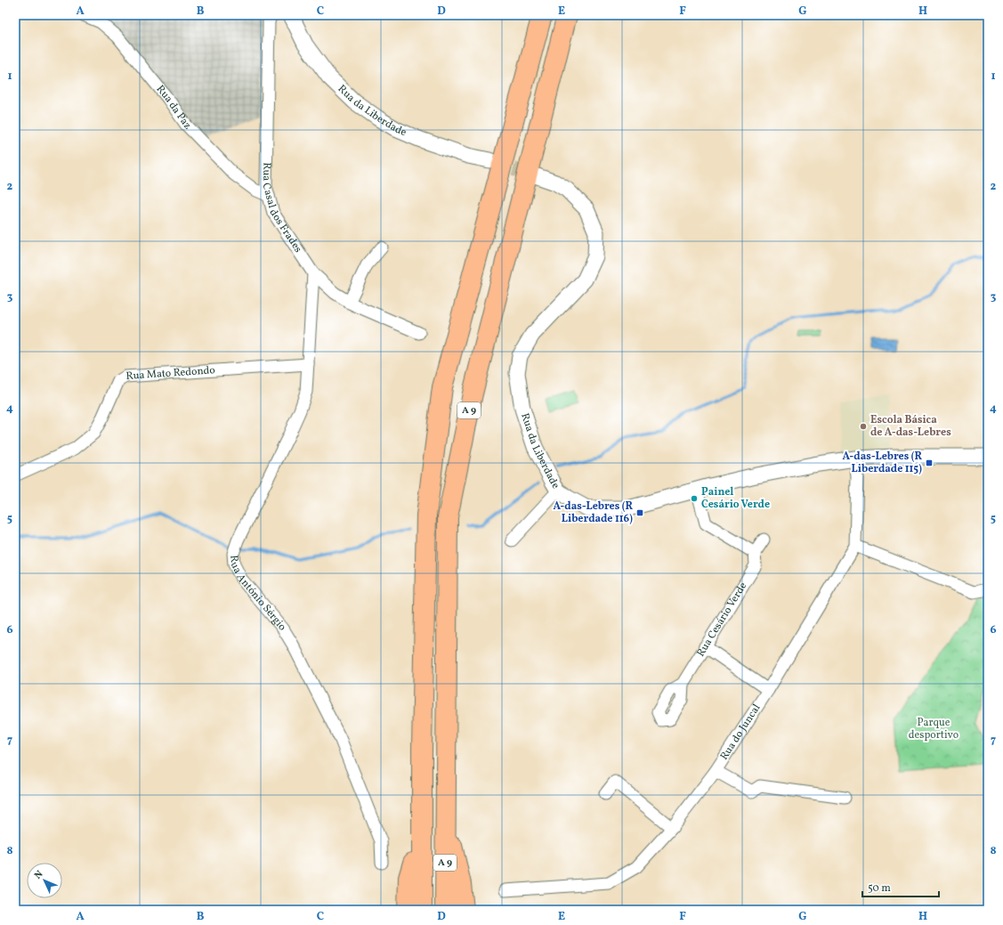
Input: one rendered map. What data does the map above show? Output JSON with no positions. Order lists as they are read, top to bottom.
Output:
{
  "streets": {
    "highway": ["A 9"],
    "street": [
      "Rua da Paz",
      "Rua da Liberdade",
      "Rua Casal dos Frades",
      "Rua Mato Redondo",
      "Rua António Sérgio",
      "Rua Cesário Verde",
      "Rua do Juncal"
    ]
  },
  "crossings": [
    ["Rua da Paz", "Rua Casal dos Frades"],
    ["Rua da Liberdade", "Rua do Juncal"],
    ["Rua Casal dos Frades", "Rua António Sérgio"],
    ["Rua Mato Redondo", "Rua António Sérgio"]
  ],
  "parks": ["Parque desportivo"],
  "places": {
    "other": ["Escola Básica de A-das-Lebres", "Painel Cesário Verde"],
    "transit": ["A-das-Lebres (R Liberdade 115)", "A-das-Lebres (R Liberdade 116)"]
  },
  "scale_bar": "50 m",
  "north": "top left",
  "grid": {
    "columns": [
      "A",
      "B",
      "C",
      "D",
      "E",
      "F",
      "G",
      "H"
    ],
    "rows": [
      "1",
      "2",
      "3",
      "4",
      "5",
      "6",
      "7",
      "8"
    ]
  }
}
